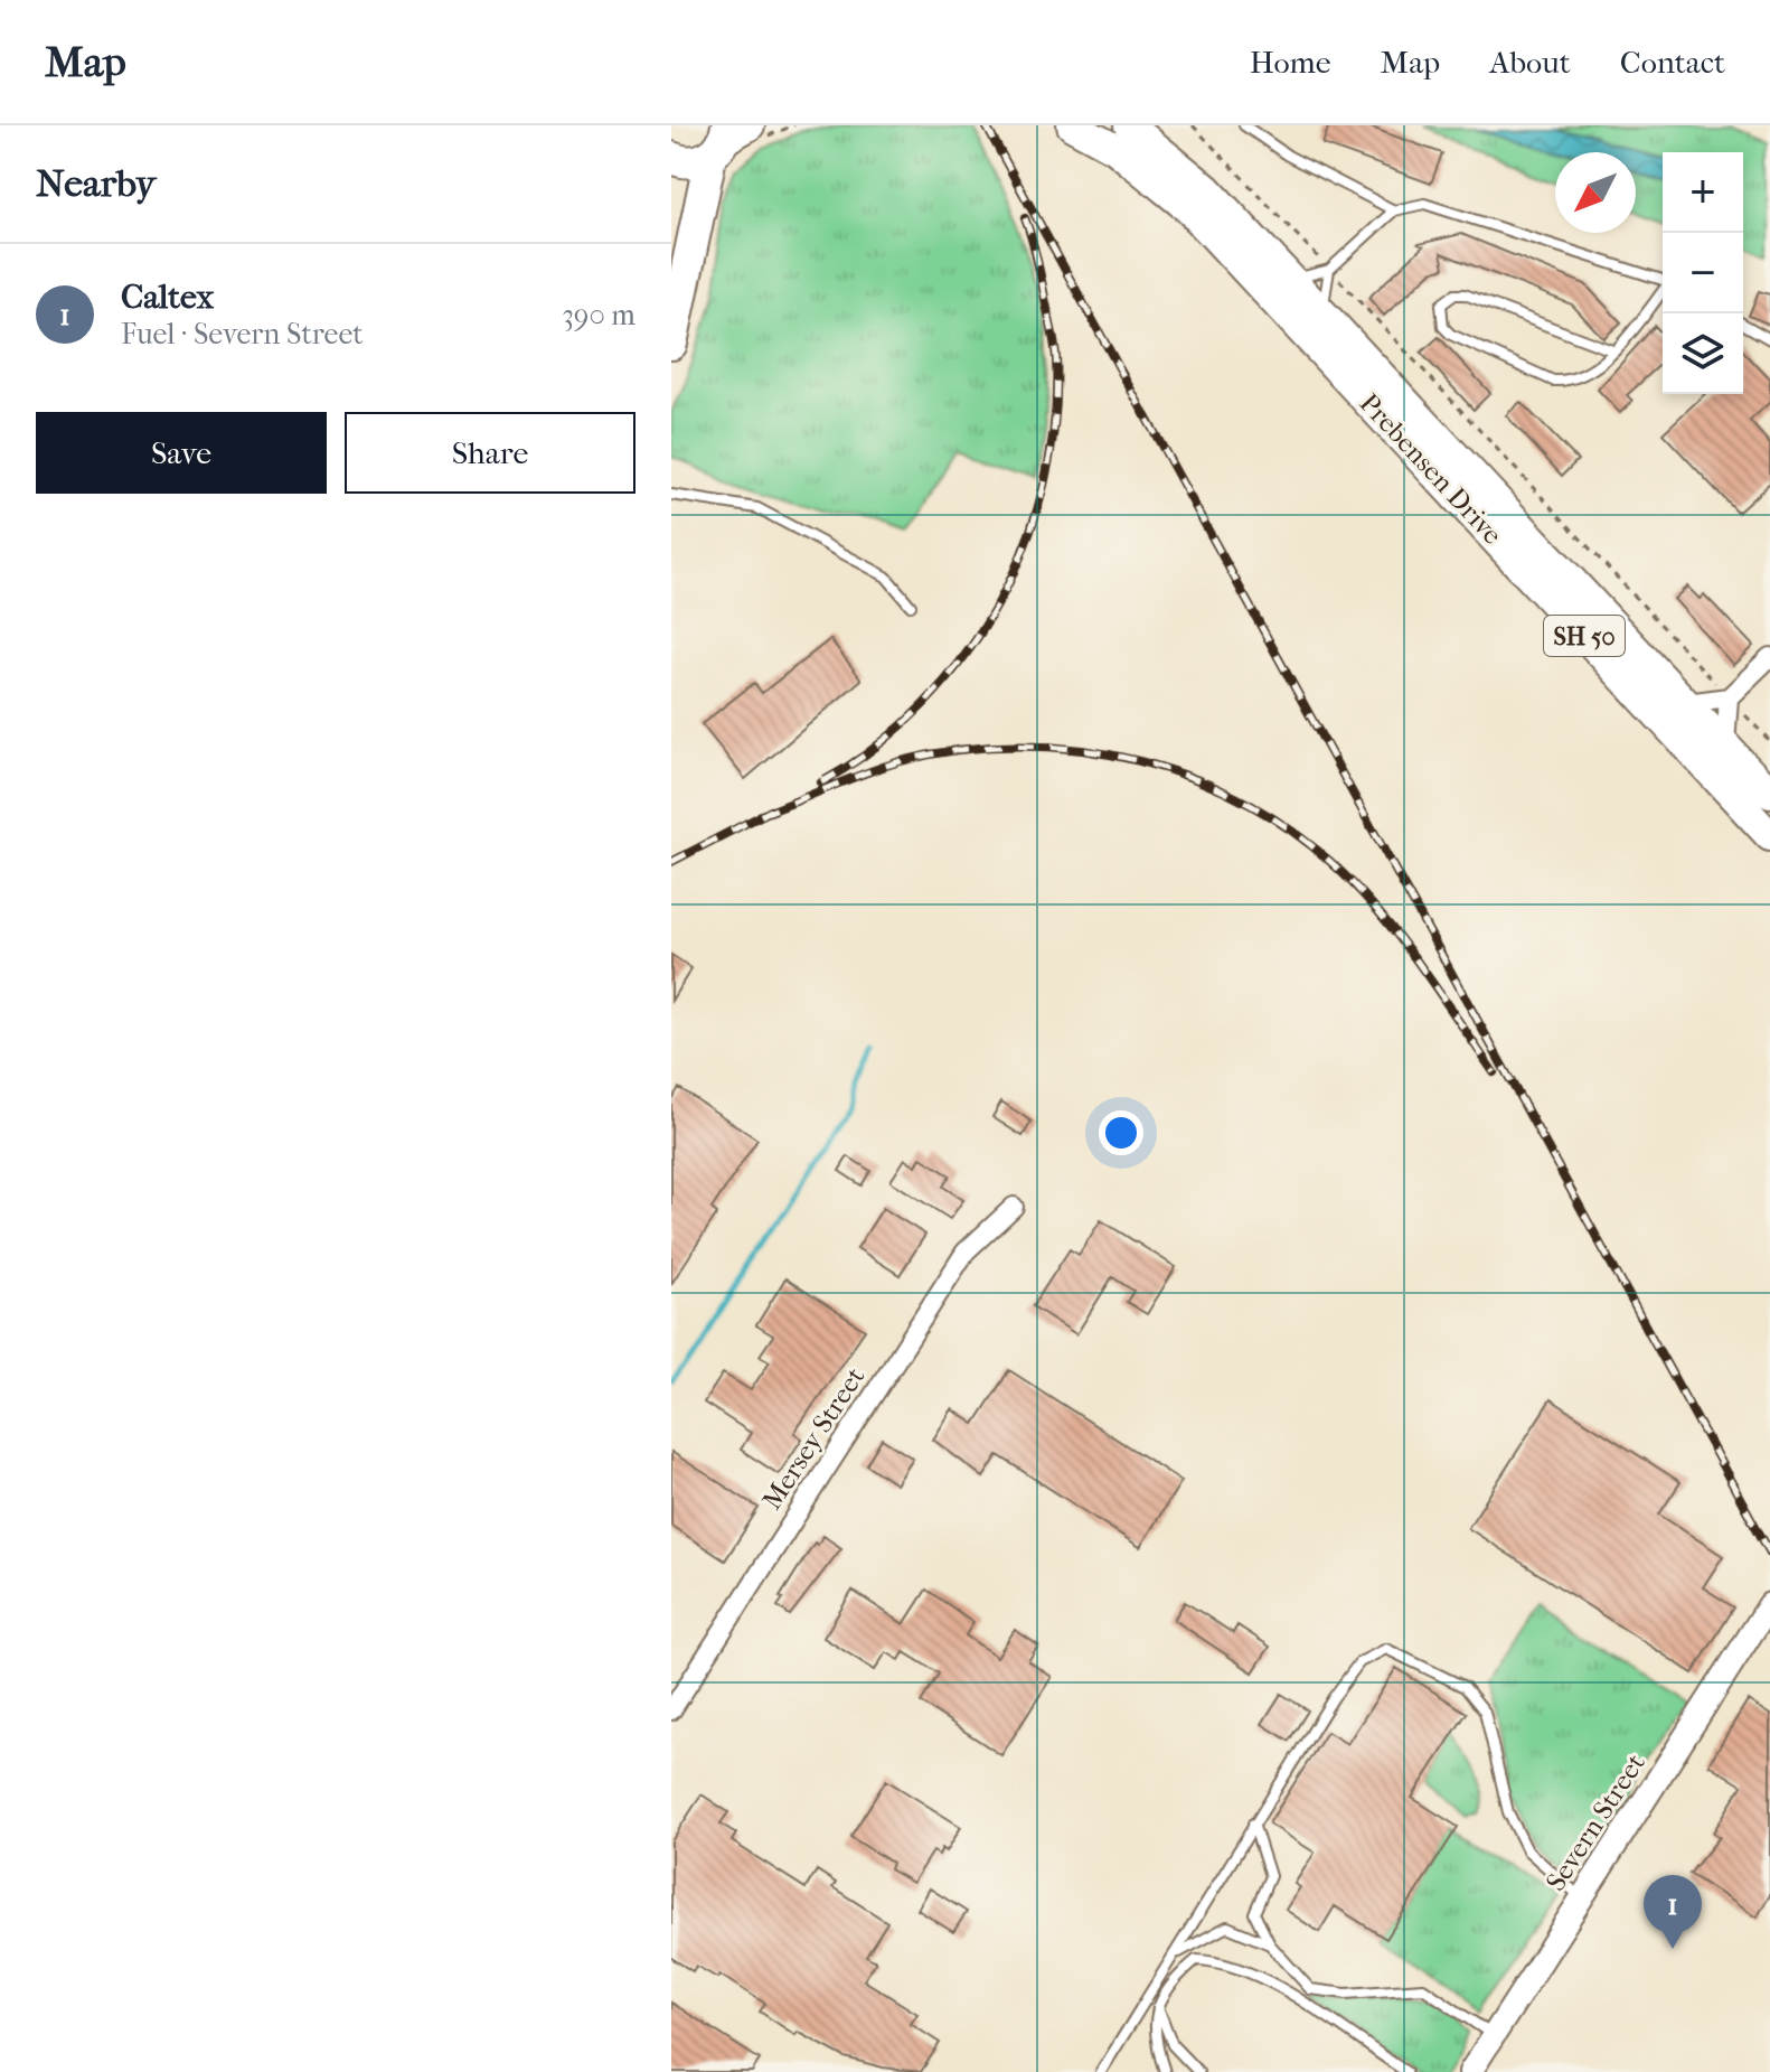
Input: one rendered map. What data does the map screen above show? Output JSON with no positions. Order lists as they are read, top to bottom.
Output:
{
  "streets": {
    "main road": ["Prebensen Drive", "SH 50"],
    "street": ["Mersey Street", "Severn Street"]
  },
  "north": "bottom left",
  "page": {
    "header": "Map",
    "nav": [
      "Home",
      "Map",
      "About",
      "Contact"
    ],
    "heading": "Nearby",
    "map_buttons": ["+", "−"],
    "list": [
      {
        "mark": "1",
        "name": "Caltex",
        "note": "Fuel · Severn Street",
        "value": "390 m"
      }
    ],
    "buttons": ["Save", "Share"],
    "pins": "1"
  }
}
